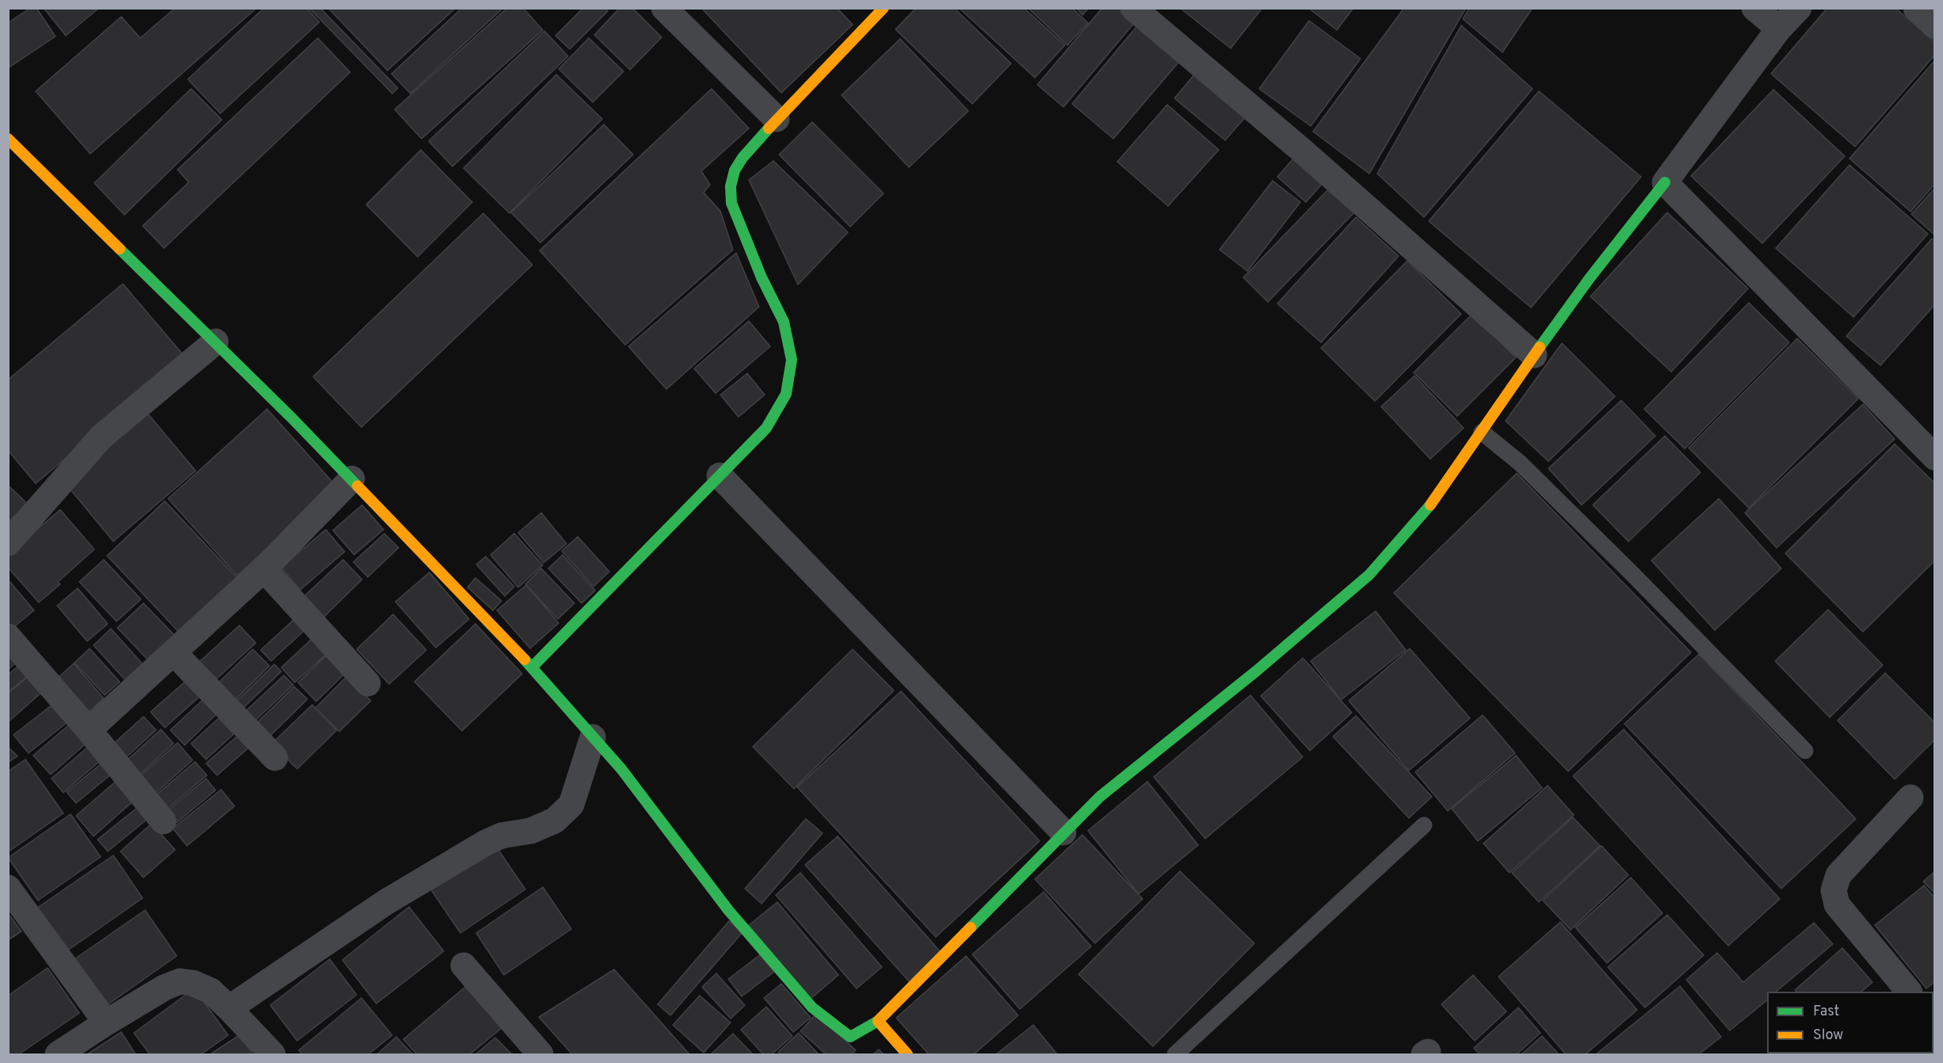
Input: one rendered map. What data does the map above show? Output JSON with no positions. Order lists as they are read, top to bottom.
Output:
{
  "legend": ["Fast", "Slow"]
}
